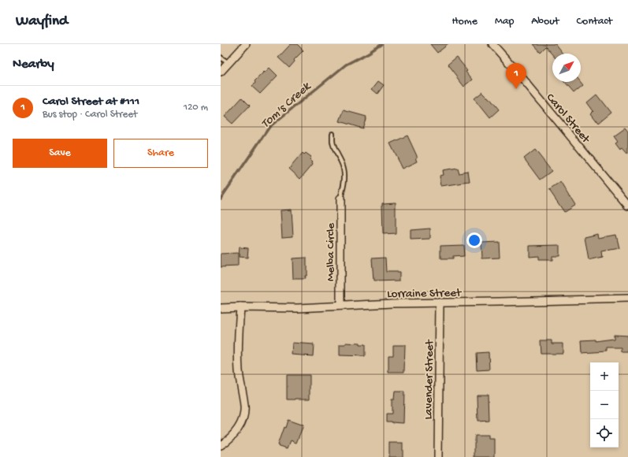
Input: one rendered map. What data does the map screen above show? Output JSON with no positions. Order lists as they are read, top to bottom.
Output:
{
  "streets": {
    "street": [
      "Carol Street",
      "Melba Circle",
      "Lorraine Street",
      "Lavender Street"
    ]
  },
  "crossings": [
    ["Melba Circle", "Lorraine Street"],
    ["Lorraine Street", "Lavender Street"]
  ],
  "water": ["Tom's Creek"],
  "north": "top right",
  "page": {
    "header": "Wayfind",
    "nav": [
      "Home",
      "Map",
      "About",
      "Contact"
    ],
    "heading": "Nearby",
    "pins": "1",
    "list": [
      {
        "mark": "1",
        "name": "Carol Street at #111",
        "note": "Bus stop · Carol Street",
        "value": "120 m"
      }
    ],
    "buttons": ["Save", "Share"],
    "map_buttons": ["+", "−"]
  }
}
